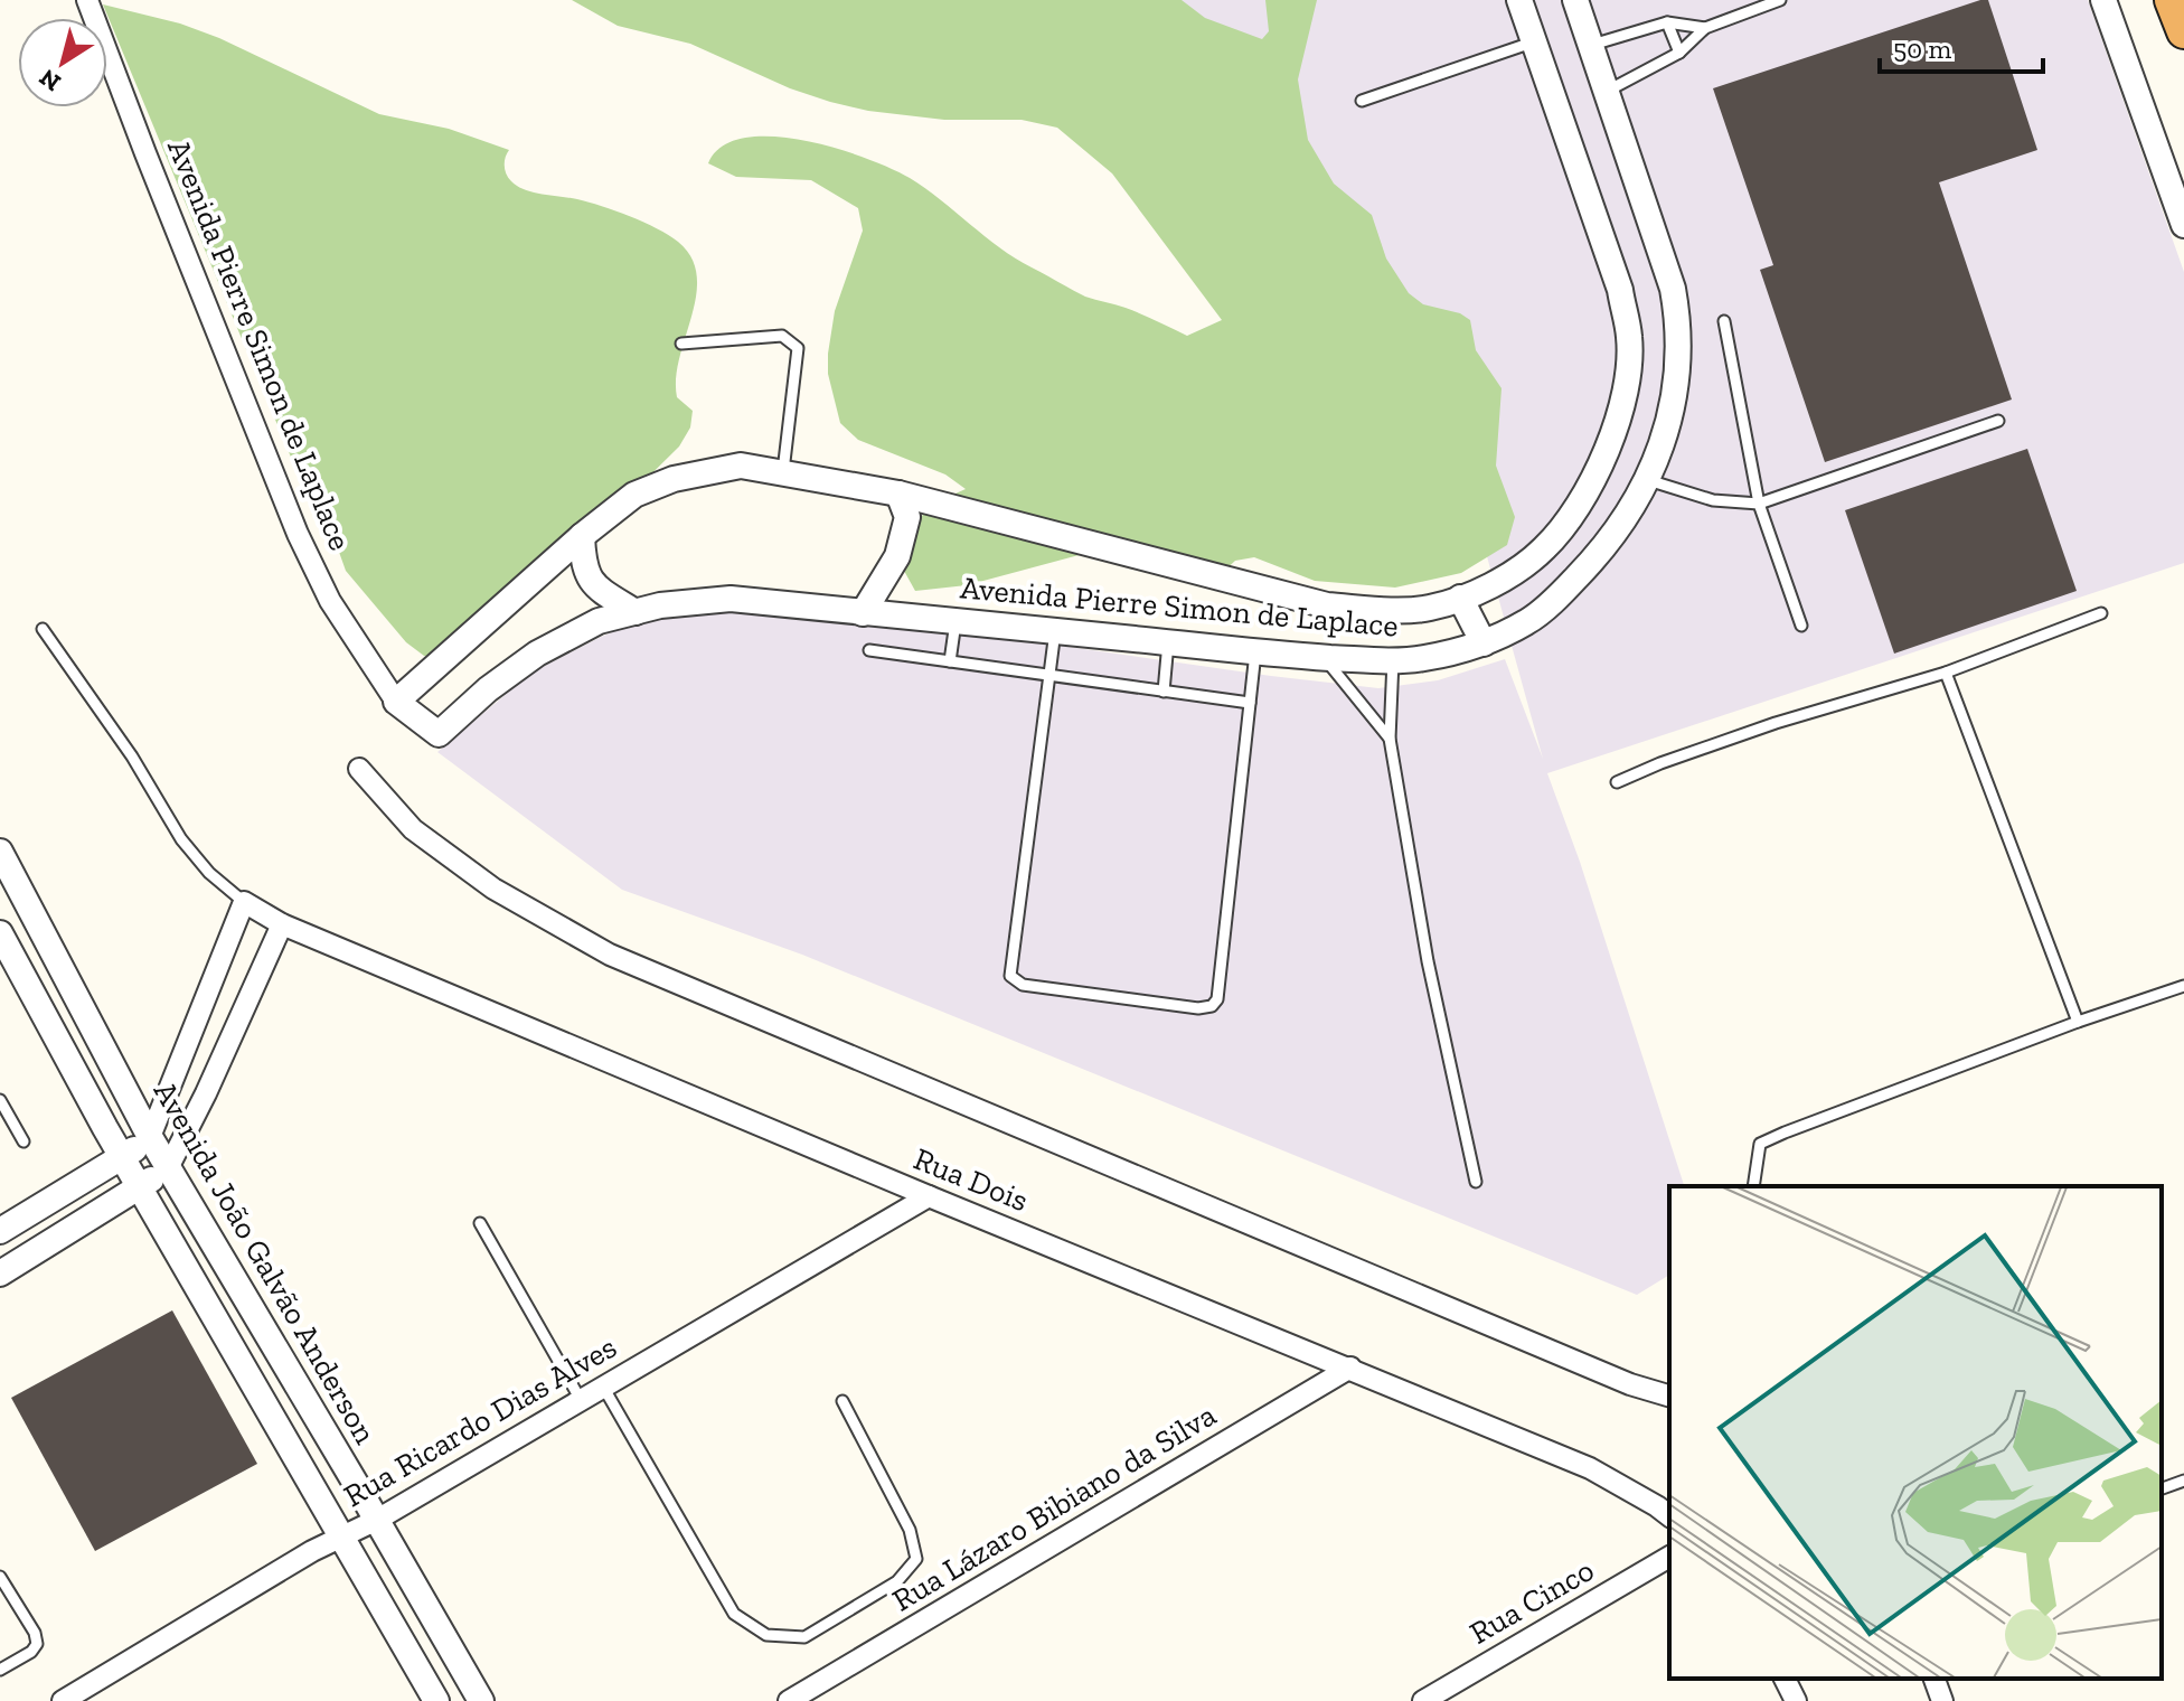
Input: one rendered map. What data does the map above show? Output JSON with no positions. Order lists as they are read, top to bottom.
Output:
{
  "streets": {
    "street": [
      "Avenida Pierre Simon de Laplace",
      "Rua Dois",
      "Avenida João Galvão Anderson",
      "Rua Ricardo Dias Alves",
      "Rua Lázaro Bibiano da Silva",
      "Rua Cinco"
    ]
  },
  "crossings": [
    ["Rua Dois", "Rua Ricardo Dias Alves"],
    ["Rua Dois", "Rua Lázaro Bibiano da Silva"],
    ["Avenida João Galvão Anderson", "Rua Ricardo Dias Alves"]
  ],
  "scale_bar": "50 m",
  "north": "bottom left"
}
